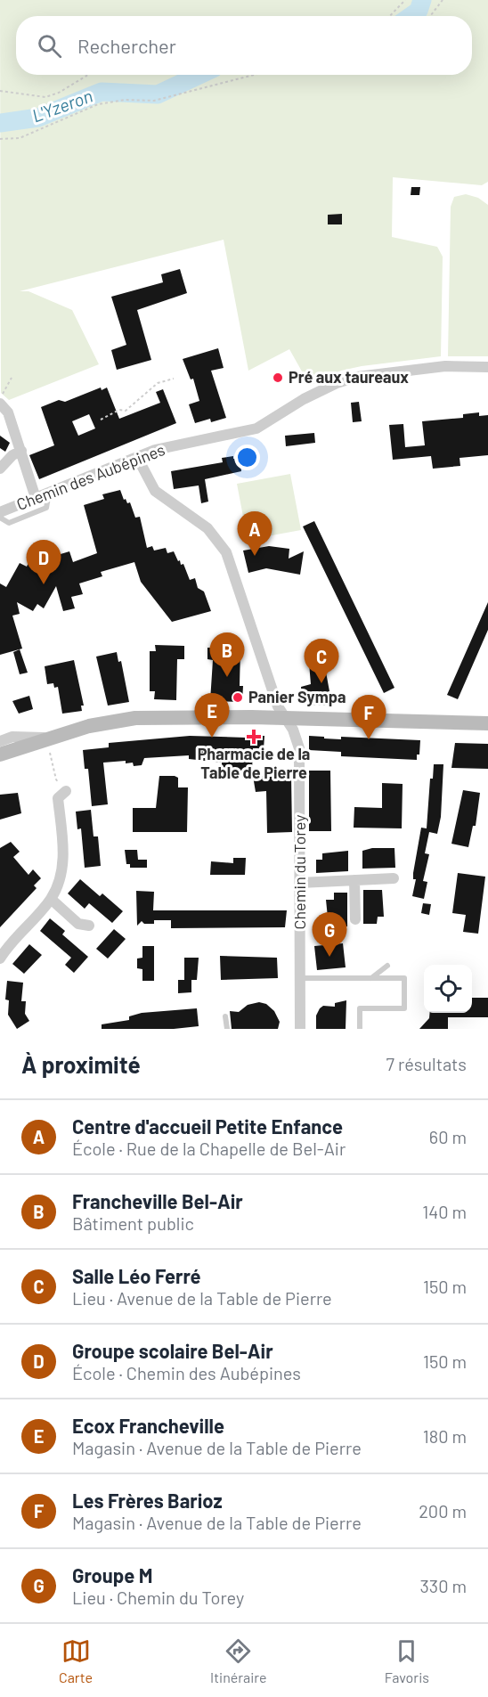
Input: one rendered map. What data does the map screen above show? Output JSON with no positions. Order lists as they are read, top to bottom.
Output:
{
  "streets": {
    "street": ["Chemin des Aubépines", "Chemin du Torey"]
  },
  "crossings": [
    ["Chemin des Aubépines", "Chemin du Torey"]
  ],
  "water": ["L'Yzeron"],
  "places": {
    "other": ["Pré aux taureaux", "Panier Sympa"],
    "health": ["Pharmacie de la Table de Pierre"]
  },
  "page": {
    "search": "Rechercher",
    "pins": [
      "A",
      "D",
      "B",
      "C",
      "E",
      "F",
      "G"
    ],
    "heading": ["À proximité", "7 résultats"],
    "list": [
      {
        "mark": "A",
        "name": "Centre d'accueil Petite Enfance",
        "note": "École · Rue de la Chapelle de Bel-Air",
        "value": "60 m"
      },
      {
        "mark": "B",
        "name": "Francheville Bel-Air",
        "note": "Bâtiment public",
        "value": "140 m"
      },
      {
        "mark": "C",
        "name": "Salle Léo Ferré",
        "note": "Lieu · Avenue de la Table de Pierre",
        "value": "150 m"
      },
      {
        "mark": "D",
        "name": "Groupe scolaire Bel-Air",
        "note": "École · Chemin des Aubépines",
        "value": "150 m"
      },
      {
        "mark": "E",
        "name": "Ecox Francheville",
        "note": "Magasin · Avenue de la Table de Pierre",
        "value": "180 m"
      },
      {
        "mark": "F",
        "name": "Les Frères Barioz",
        "note": "Magasin · Avenue de la Table de Pierre",
        "value": "200 m"
      },
      {
        "mark": "G",
        "name": "Groupe M",
        "note": "Lieu · Chemin du Torey",
        "value": "330 m"
      }
    ],
    "nav": ["Carte", "Itinéraire", "Favoris"]
  }
}
